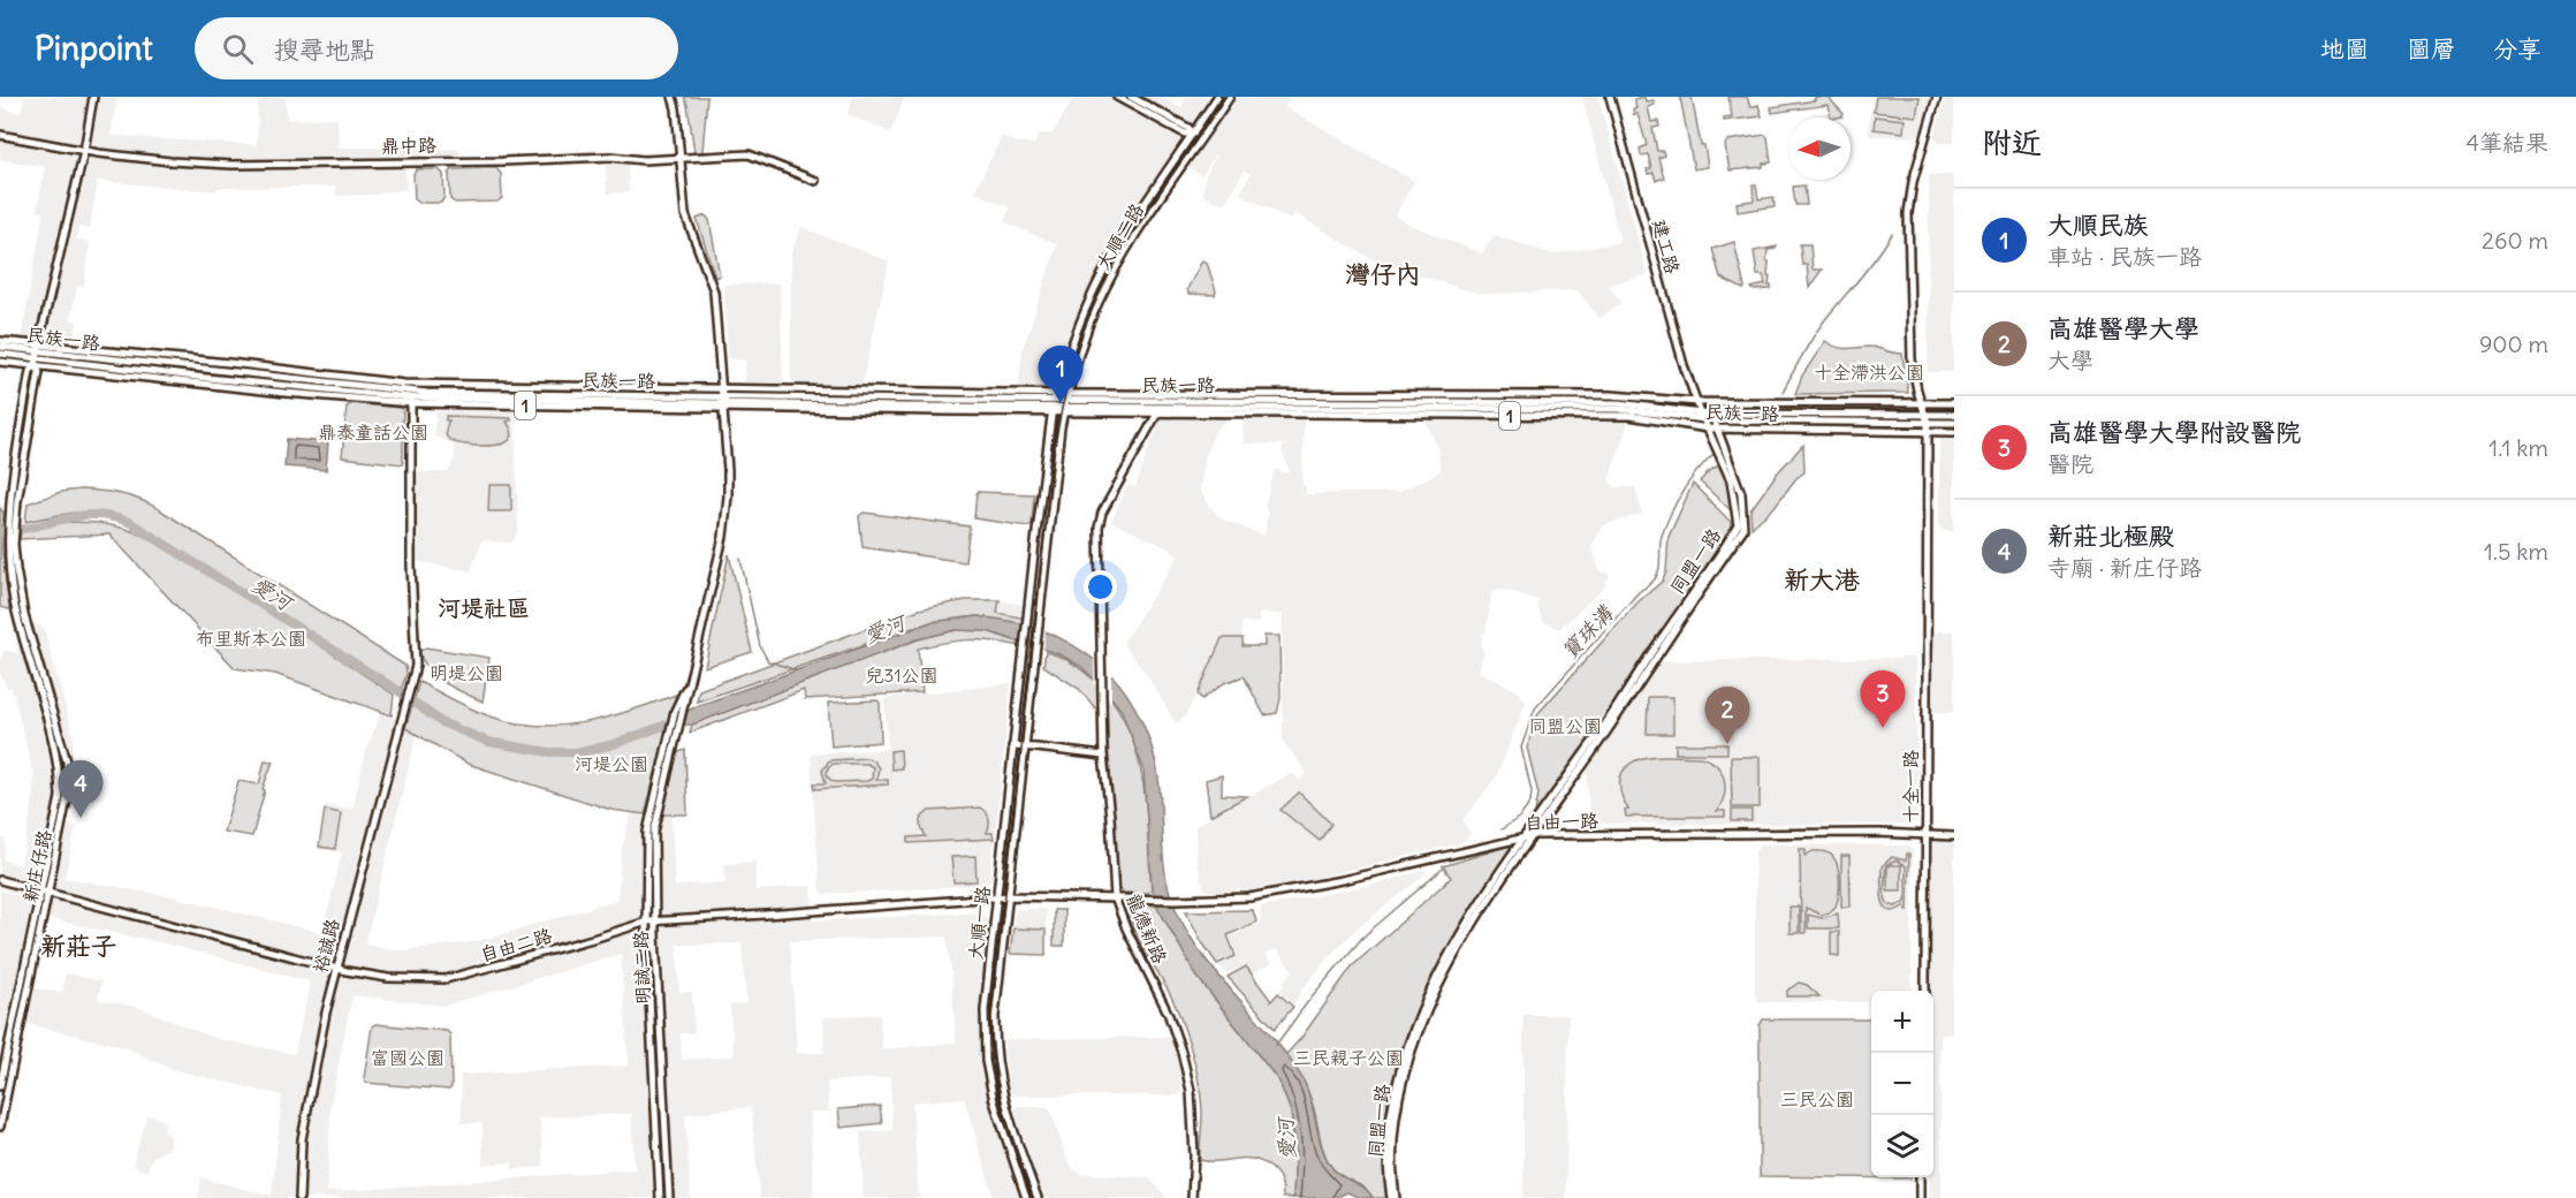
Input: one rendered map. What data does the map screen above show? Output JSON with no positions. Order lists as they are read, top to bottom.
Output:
{
  "streets": {
    "street": [
      "鼎中路",
      "大順二路",
      "建工路",
      "民族一路",
      "1",
      "同盟一路",
      "十全一路",
      "自由一路",
      "新庄仔路",
      "大順一路",
      "龍德新路",
      "自由二路",
      "裕誠路",
      "明誠二路"
    ]
  },
  "crossings": [
    ["大順二路", "民族一路"],
    ["大順二路", "大順一路"],
    ["建工路", "民族一路"],
    ["建工路", "同盟一路"],
    ["民族一路", "同盟一路"],
    ["民族一路", "十全一路"],
    ["民族一路", "大順一路"],
    ["民族一路", "龍德新路"],
    ["民族一路", "裕誠路"],
    ["同盟一路", "自由一路"],
    ["十全一路", "自由一路"],
    ["自由一路", "龍德新路"],
    ["新庄仔路", "自由二路"],
    ["大順一路", "自由二路"],
    ["自由二路", "裕誠路"],
    ["自由二路", "明誠二路"]
  ],
  "districts": [
    "灣仔內",
    "新大港",
    "河堤社區",
    "新莊子"
  ],
  "water": ["愛河", "寶珠溝"],
  "parks": [
    "十全滯洪公園",
    "鼎泰童話公園",
    "布里斯本公園",
    "明堤公園",
    "兒31公園",
    "同盟公園",
    "河堤公園",
    "富國公園",
    "三民親子公園",
    "三民公園"
  ],
  "north": "left",
  "page": {
    "header": "Pinpoint",
    "search": "搜尋地點",
    "nav": ["地圖", "圖層", "分享"],
    "heading": ["附近", "4筆結果"],
    "list": [
      {
        "mark": "1",
        "name": "大順民族",
        "note": "車站 · 民族一路",
        "value": "260 m"
      },
      {
        "mark": "2",
        "name": "高雄醫學大學",
        "note": "大學",
        "value": "900 m"
      },
      {
        "mark": "3",
        "name": "高雄醫學大學附設醫院",
        "note": "醫院",
        "value": "1.1 km"
      },
      {
        "mark": "4",
        "name": "新莊北極殿",
        "note": "寺廟 · 新庄仔路",
        "value": "1.5 km"
      }
    ],
    "pins": [
      "1",
      "3",
      "2",
      "4"
    ],
    "map_buttons": ["+", "−"]
  }
}
